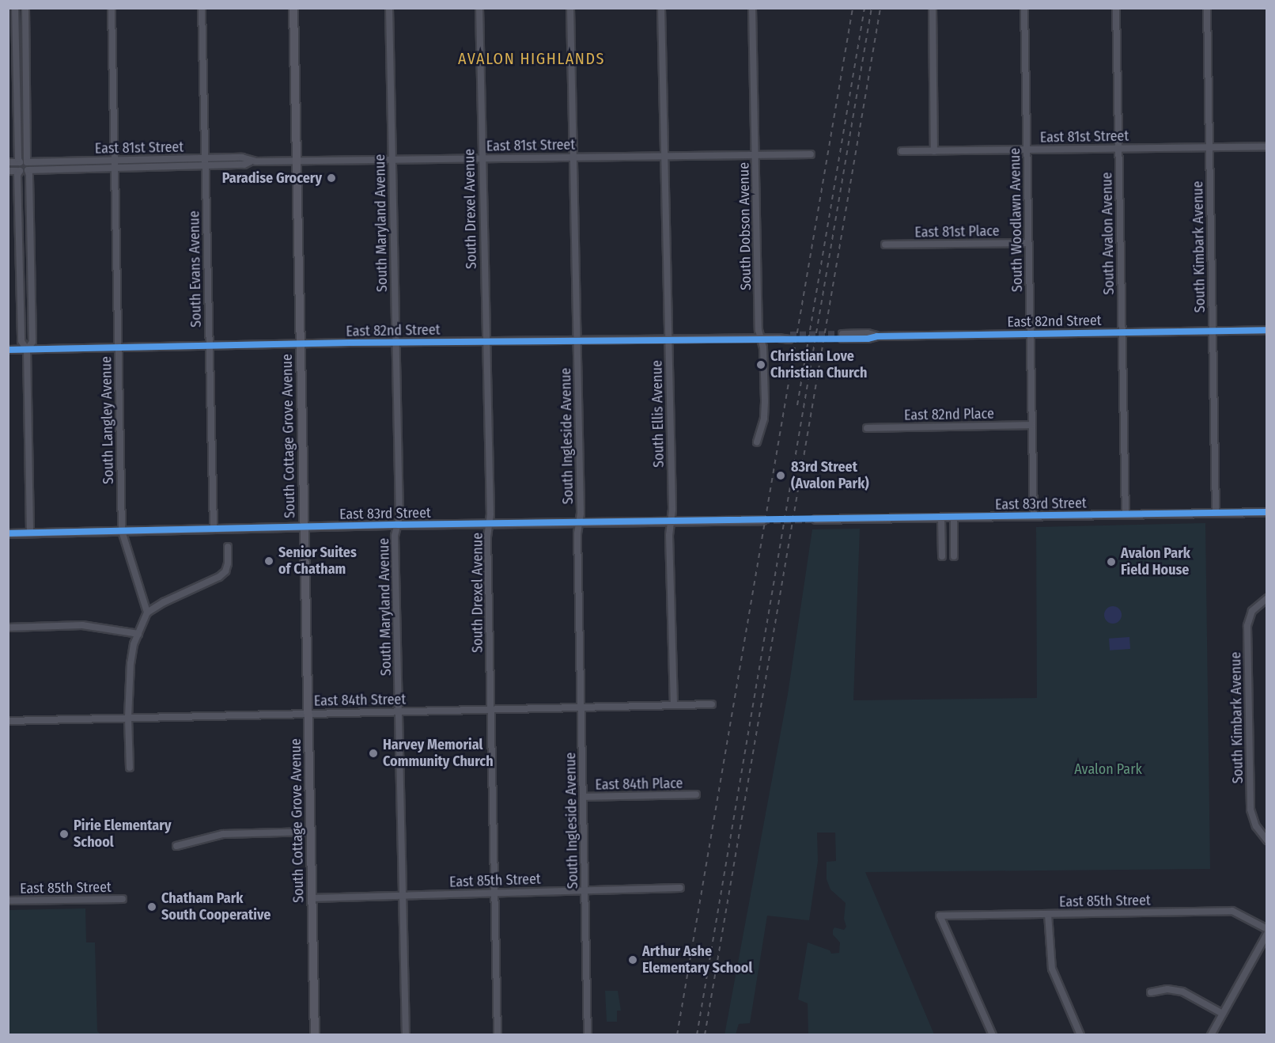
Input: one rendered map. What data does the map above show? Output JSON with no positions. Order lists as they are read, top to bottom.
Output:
{
  "streets": {
    "main road": ["South Cottage Grove Avenue"],
    "street": [
      "East 81st Street",
      "South Drexel Avenue",
      "South Woodlawn Avenue",
      "South Maryland Avenue",
      "South Dobson Avenue",
      "East 81st Place",
      "South Avalon Avenue",
      "South Kimbark Avenue",
      "South Evans Avenue",
      "East 82nd Street",
      "South Ellis Avenue",
      "East 82nd Place",
      "South Langley Avenue",
      "South Ingleside Avenue",
      "East 83rd Street",
      "East 84th Street",
      "East 84th Place",
      "East 85th Street"
    ]
  },
  "crossings": [
    ["East 81st Street", "South Drexel Avenue"],
    ["East 81st Street", "South Woodlawn Avenue"],
    ["East 81st Street", "South Maryland Avenue"],
    ["East 81st Street", "South Dobson Avenue"],
    ["East 81st Street", "South Avalon Avenue"],
    ["East 81st Street", "South Kimbark Avenue"],
    ["East 81st Street", "South Evans Avenue"],
    ["East 81st Street", "South Ellis Avenue"],
    ["East 81st Street", "South Langley Avenue"],
    ["East 81st Street", "South Cottage Grove Avenue"],
    ["East 81st Street", "South Ingleside Avenue"],
    ["South Drexel Avenue", "East 82nd Street"],
    ["South Drexel Avenue", "East 83rd Street"],
    ["South Drexel Avenue", "East 84th Street"],
    ["South Drexel Avenue", "East 85th Street"],
    ["South Woodlawn Avenue", "East 81st Place"],
    ["South Woodlawn Avenue", "East 82nd Street"],
    ["South Woodlawn Avenue", "East 82nd Place"],
    ["South Woodlawn Avenue", "East 83rd Street"],
    ["South Maryland Avenue", "East 82nd Street"],
    ["South Maryland Avenue", "East 83rd Street"],
    ["South Maryland Avenue", "East 84th Street"],
    ["South Maryland Avenue", "East 85th Street"],
    ["South Dobson Avenue", "East 82nd Street"],
    ["South Avalon Avenue", "East 82nd Street"],
    ["South Avalon Avenue", "East 83rd Street"],
    ["South Kimbark Avenue", "East 82nd Street"],
    ["South Kimbark Avenue", "East 83rd Street"],
    ["South Evans Avenue", "East 82nd Street"],
    ["South Evans Avenue", "East 83rd Street"],
    ["East 82nd Street", "South Ellis Avenue"],
    ["East 82nd Street", "South Langley Avenue"],
    ["East 82nd Street", "South Cottage Grove Avenue"],
    ["East 82nd Street", "South Ingleside Avenue"],
    ["South Ellis Avenue", "East 83rd Street"],
    ["South Ellis Avenue", "East 84th Street"],
    ["South Langley Avenue", "East 83rd Street"],
    ["South Cottage Grove Avenue", "East 83rd Street"],
    ["South Cottage Grove Avenue", "East 84th Street"],
    ["South Cottage Grove Avenue", "East 85th Street"],
    ["South Ingleside Avenue", "East 83rd Street"],
    ["South Ingleside Avenue", "East 84th Street"],
    ["South Ingleside Avenue", "East 84th Place"],
    ["South Ingleside Avenue", "East 85th Street"]
  ],
  "districts": ["AVALON HIGHLANDS"],
  "parks": ["Avalon Park"],
  "places": [
    "Paradise Grocery",
    "Christian Love Christian Church",
    "83rd Street (Avalon Park)",
    "Senior Suites of Chatham",
    "Avalon Park Field House",
    "Harvey Memorial Community Church",
    "Pirie Elementary School",
    "Chatham Park South Cooperative",
    "Arthur Ashe Elementary School"
  ]
}
